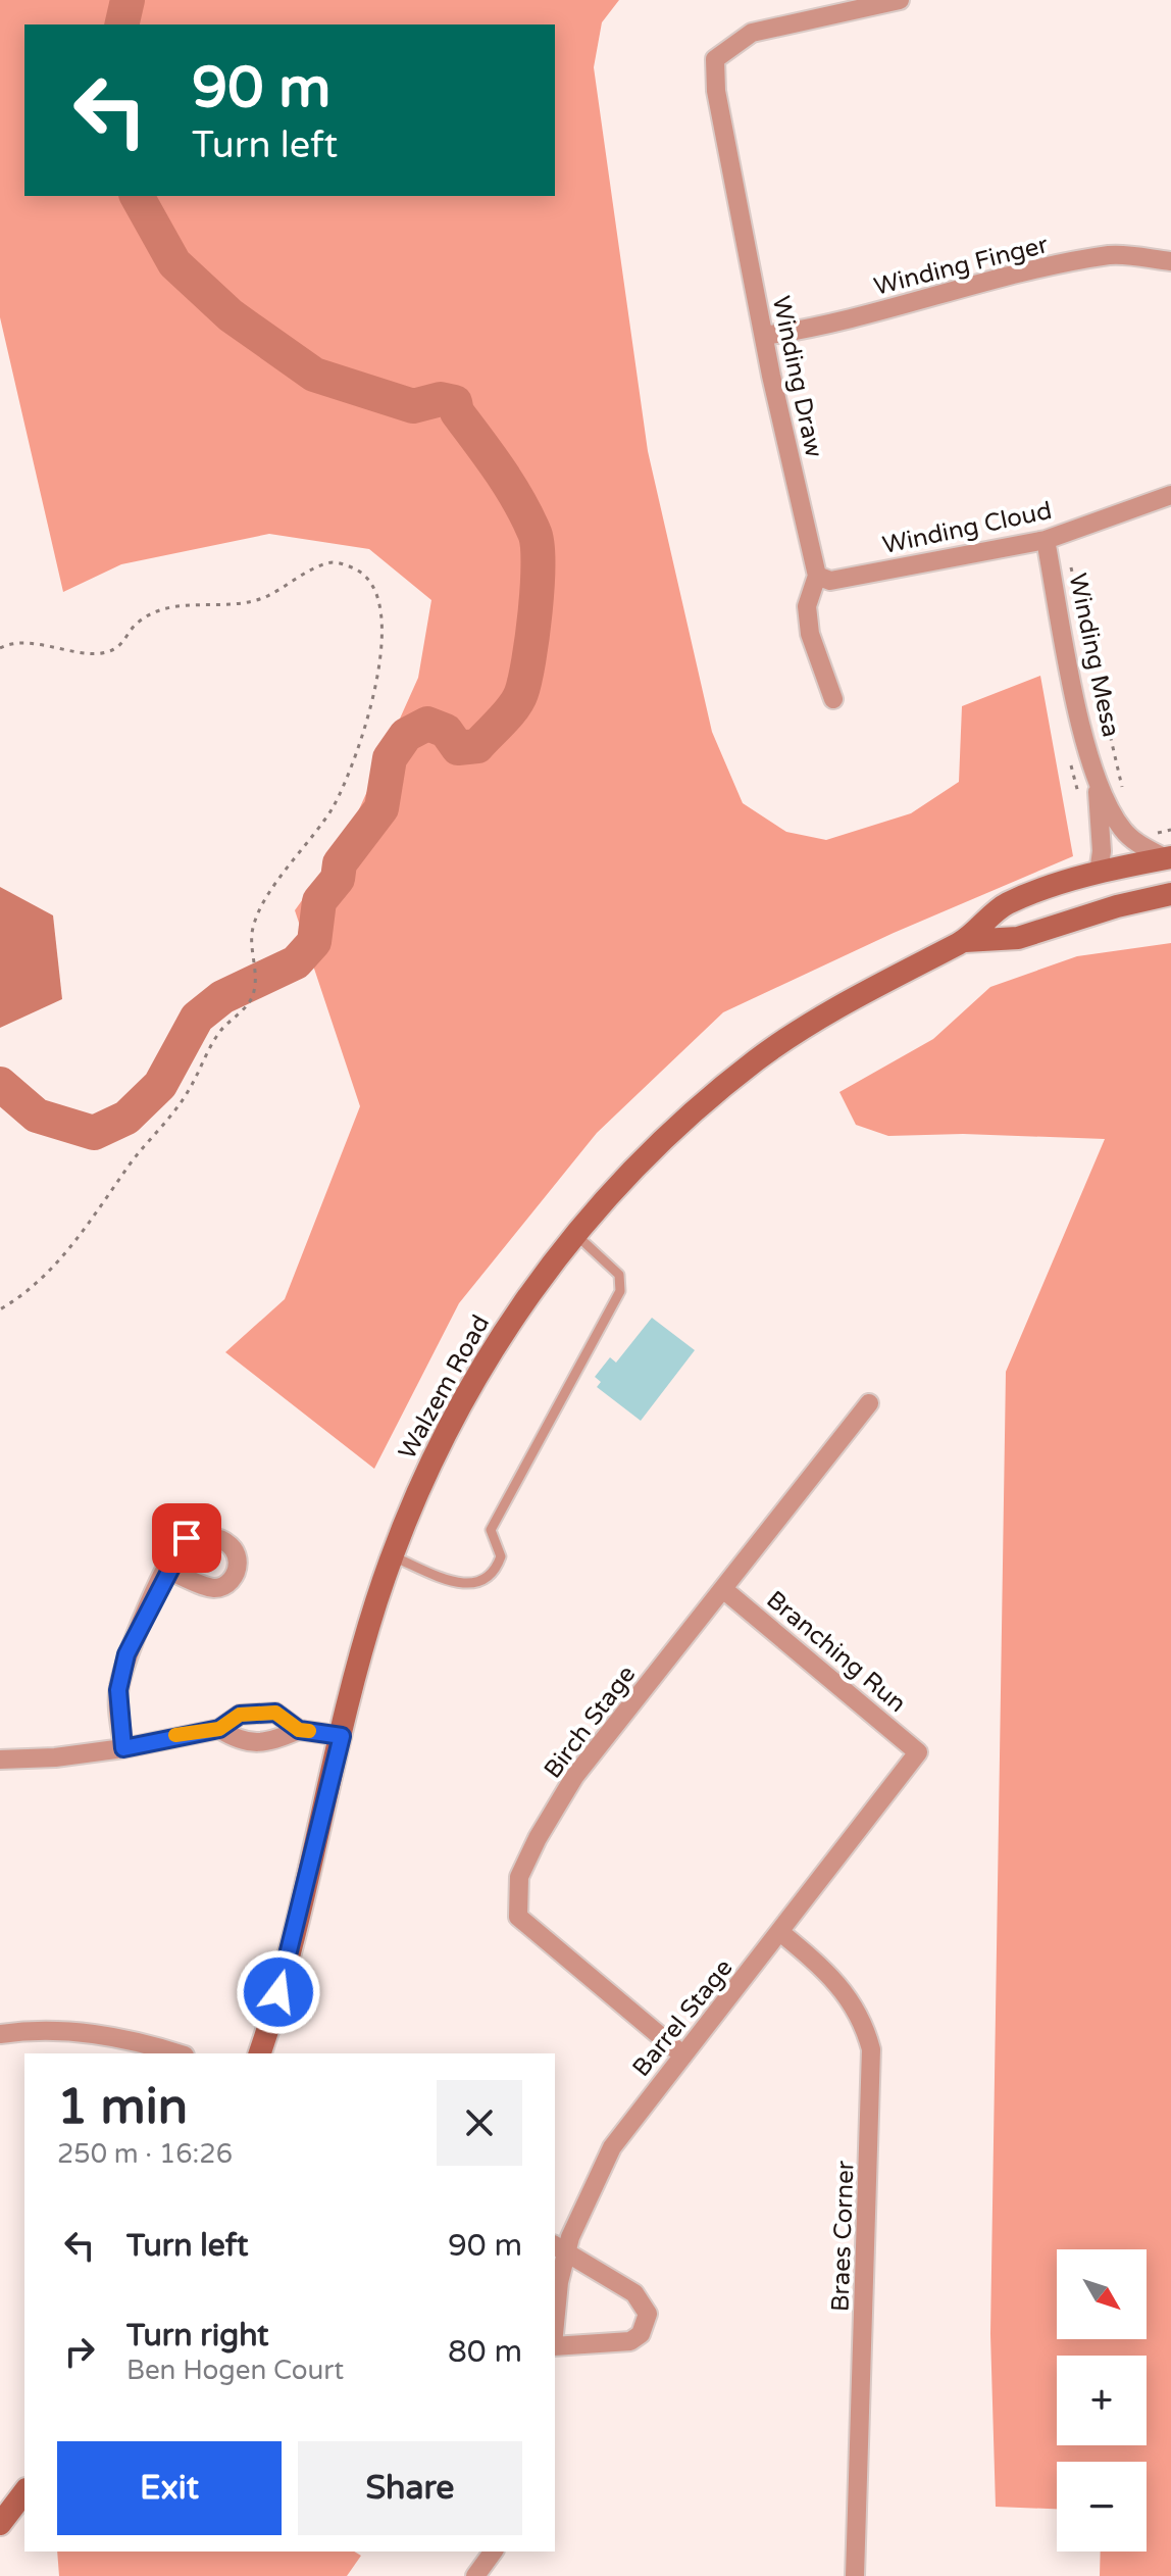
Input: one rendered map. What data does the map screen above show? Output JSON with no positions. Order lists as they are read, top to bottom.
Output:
{
  "streets": {
    "main road": ["Walzem Road"],
    "street": [
      "Winding Finger",
      "Winding Draw",
      "Winding Cloud",
      "Winding Mesa",
      "Branching Run",
      "Birch Stage",
      "Barrel Stage",
      "Braes Corner"
    ]
  },
  "crossings": [
    ["Winding Finger", "Winding Draw"],
    ["Winding Draw", "Winding Cloud"],
    ["Winding Cloud", "Winding Mesa"],
    ["Winding Mesa", "Walzem Road"],
    ["Branching Run", "Birch Stage"],
    ["Branching Run", "Barrel Stage"],
    ["Birch Stage", "Barrel Stage"],
    ["Barrel Stage", "Braes Corner"]
  ],
  "north": "bottom right",
  "page": {
    "turn": ["90 m", "Turn left"],
    "heading": ["1 min", "250 m · 16:26"],
    "list": [
      {
        "name": "Turn left",
        "value": "90 m"
      },
      {
        "name": "Turn right",
        "note": "Ben Hogen Court",
        "value": "80 m"
      }
    ],
    "map_buttons": ["+", "−"],
    "buttons": ["Exit", "Share"]
  }
}
